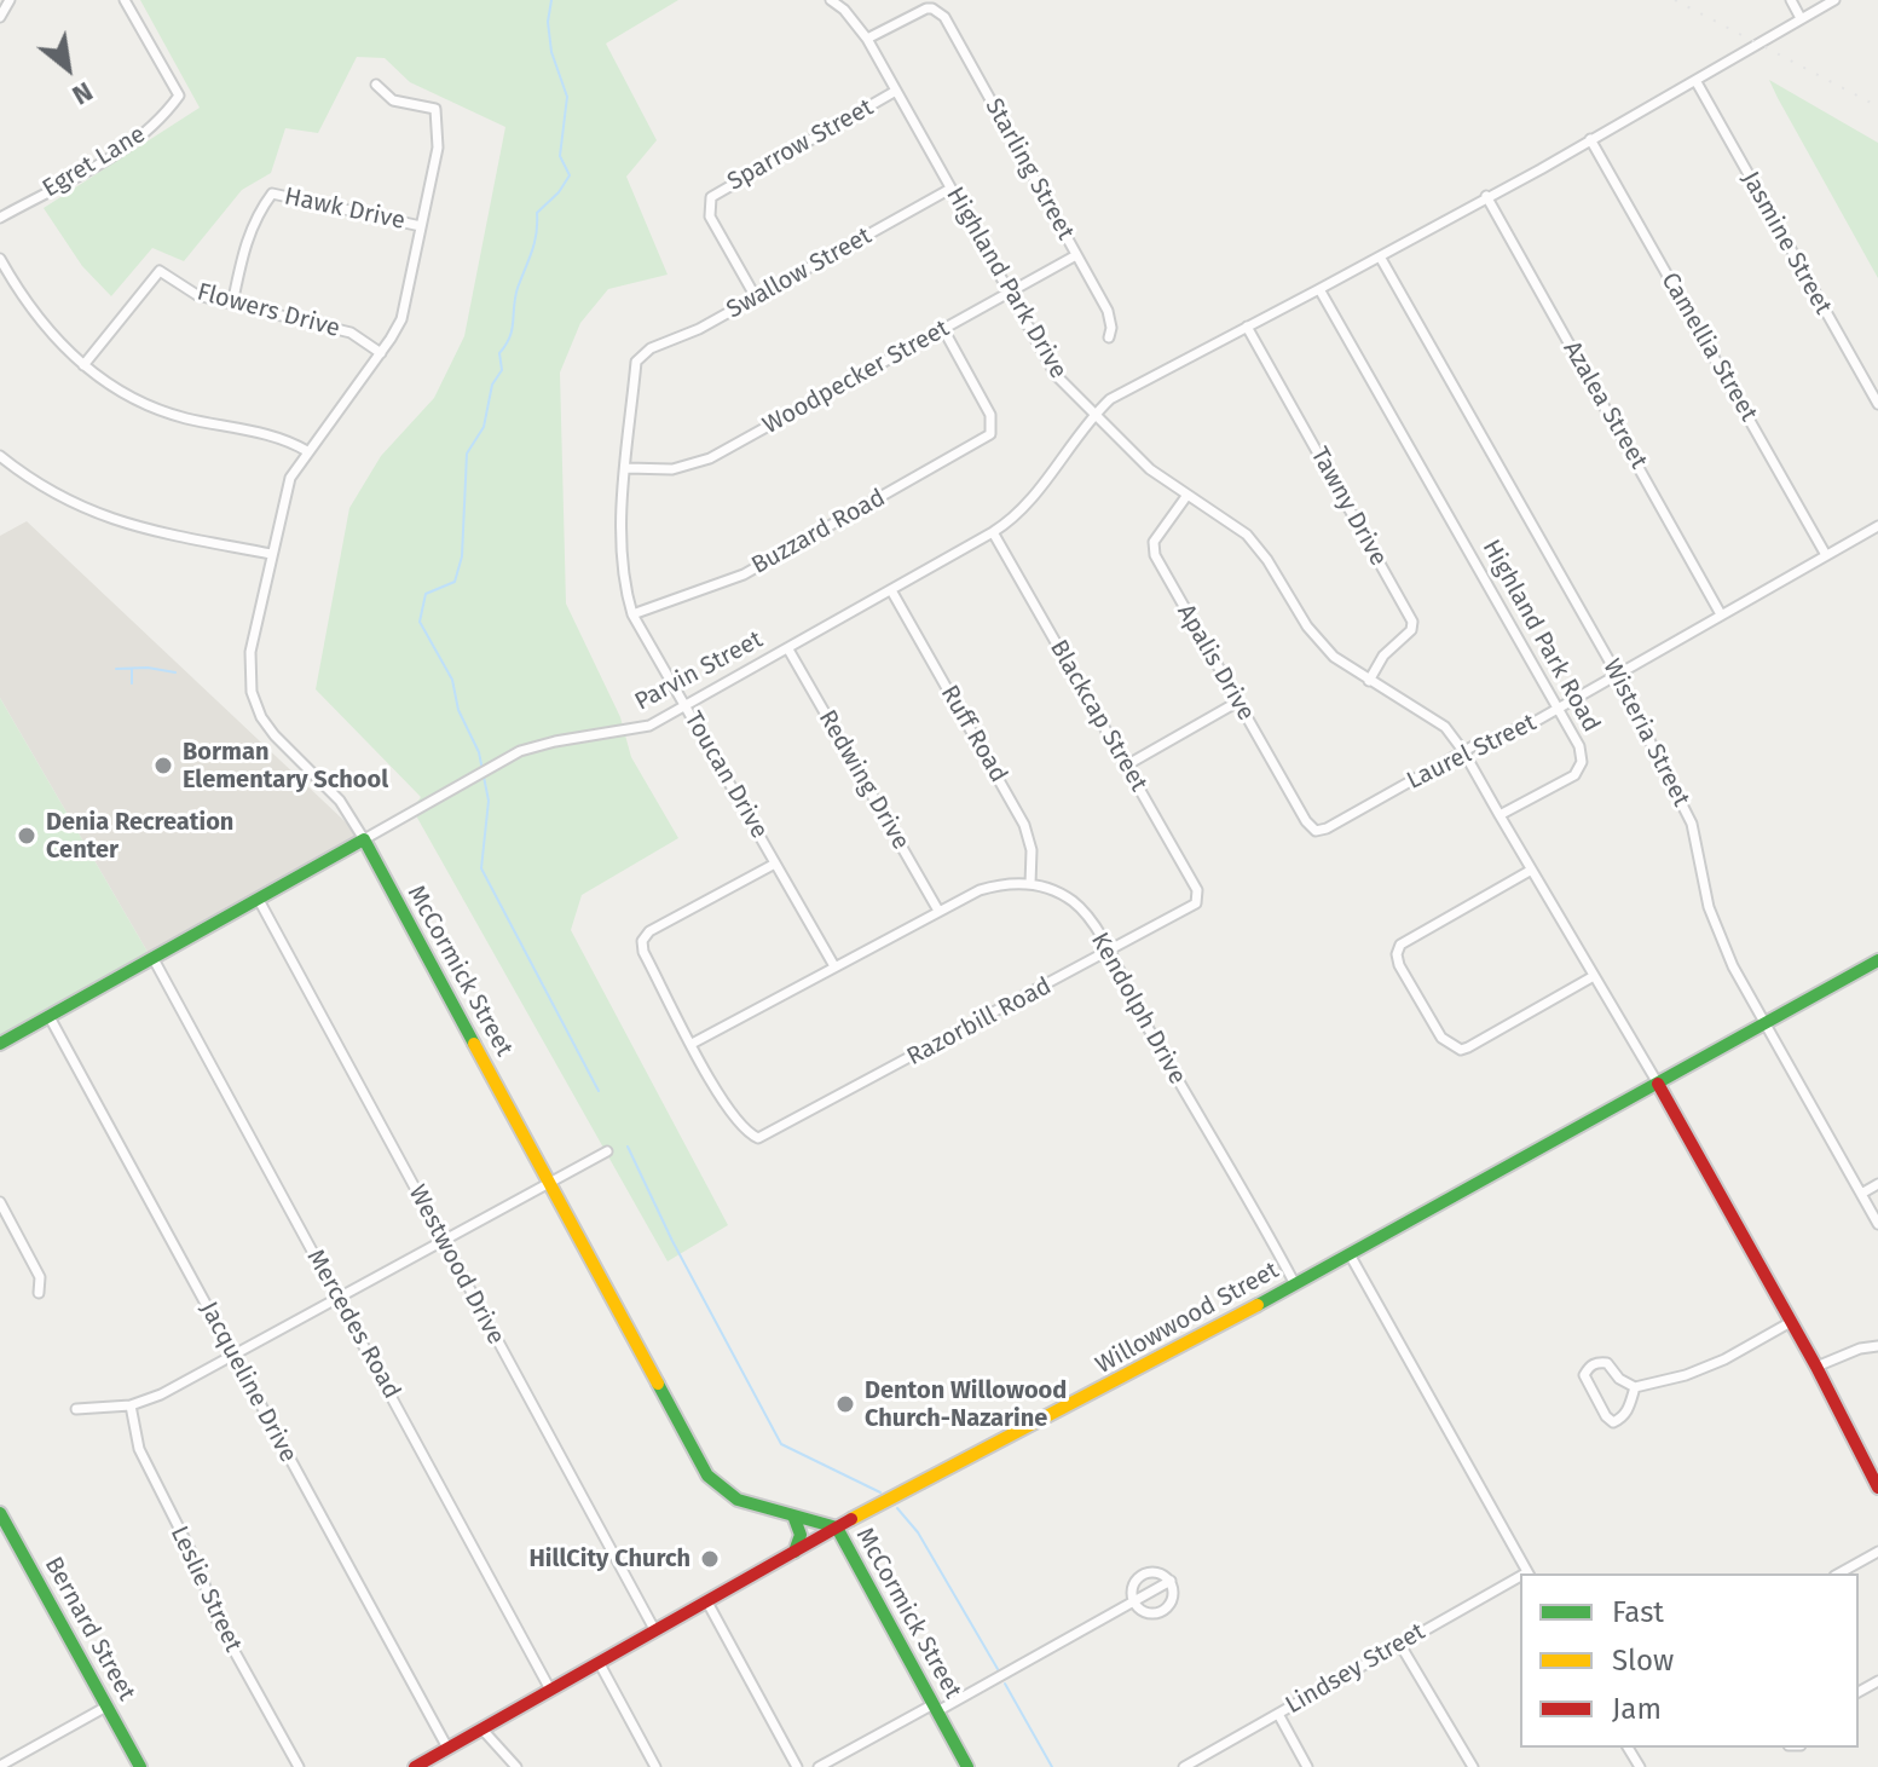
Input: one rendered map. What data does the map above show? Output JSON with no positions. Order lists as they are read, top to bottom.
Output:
{
  "streets": {
    "street": [
      "Sparrow Street",
      "Egret Lane",
      "Starling Street",
      "Hawk Drive",
      "Jasmine Street",
      "Swallow Street",
      "Highland Park Drive",
      "Flowers Drive",
      "Camellia Street",
      "Woodpecker Street",
      "Azalea Street",
      "Tawny Drive",
      "Buzzard Road",
      "Highland Park Road",
      "Apalis Drive",
      "Parvin Street",
      "Blackcap Street",
      "Wisteria Street",
      "Ruff Road",
      "Laurel Street",
      "Toucan Drive",
      "Redwing Drive",
      "McCormick Street",
      "Kendolph Drive",
      "Razorbill Road",
      "Westwood Drive",
      "Willowwood Street",
      "Mercedes Road",
      "Jacqueline Drive",
      "Leslie Street",
      "Bernard Street",
      "Lindsey Street"
    ]
  },
  "crossings": [
    ["Sparrow Street", "Swallow Street"],
    ["Sparrow Street", "Highland Park Drive"],
    ["Starling Street", "Highland Park Drive"],
    ["Starling Street", "Woodpecker Street"],
    ["Hawk Drive", "Flowers Drive"],
    ["Hawk Drive", "McCormick Street"],
    ["Swallow Street", "Highland Park Drive"],
    ["Swallow Street", "Toucan Drive"],
    ["Highland Park Drive", "Woodpecker Street"],
    ["Highland Park Drive", "Tawny Drive"],
    ["Highland Park Drive", "Highland Park Road"],
    ["Highland Park Drive", "Apalis Drive"],
    ["Highland Park Drive", "Parvin Street"],
    ["Highland Park Drive", "Laurel Street"],
    ["Flowers Drive", "McCormick Street"],
    ["Camellia Street", "Laurel Street"],
    ["Woodpecker Street", "Buzzard Road"],
    ["Woodpecker Street", "Toucan Drive"],
    ["Azalea Street", "Laurel Street"],
    ["Tawny Drive", "Parvin Street"],
    ["Buzzard Road", "Toucan Drive"],
    ["Highland Park Road", "Parvin Street"],
    ["Highland Park Road", "Laurel Street"],
    ["Apalis Drive", "Laurel Street"],
    ["Parvin Street", "Blackcap Street"],
    ["Parvin Street", "Ruff Road"],
    ["Parvin Street", "Toucan Drive"],
    ["Parvin Street", "Redwing Drive"],
    ["Parvin Street", "McCormick Street"],
    ["Parvin Street", "Westwood Drive"],
    ["Parvin Street", "Mercedes Road"],
    ["Parvin Street", "Jacqueline Drive"],
    ["Blackcap Street", "Razorbill Road"],
    ["Wisteria Street", "Laurel Street"],
    ["Wisteria Street", "Willowwood Street"],
    ["Ruff Road", "Kendolph Drive"],
    ["McCormick Street", "Willowwood Street"],
    ["Kendolph Drive", "Razorbill Road"],
    ["Kendolph Drive", "Willowwood Street"],
    ["Westwood Drive", "Willowwood Street"],
    ["Willowwood Street", "Mercedes Road"],
    ["Willowwood Street", "Jacqueline Drive"]
  ],
  "places": [
    "Borman Elementary School",
    "Denia Recreation Center",
    "Denton Willowood Church-Nazarine",
    "HillCity Church"
  ],
  "legend": ["Fast", "Slow", "Jam"],
  "north": "bottom right"
}
